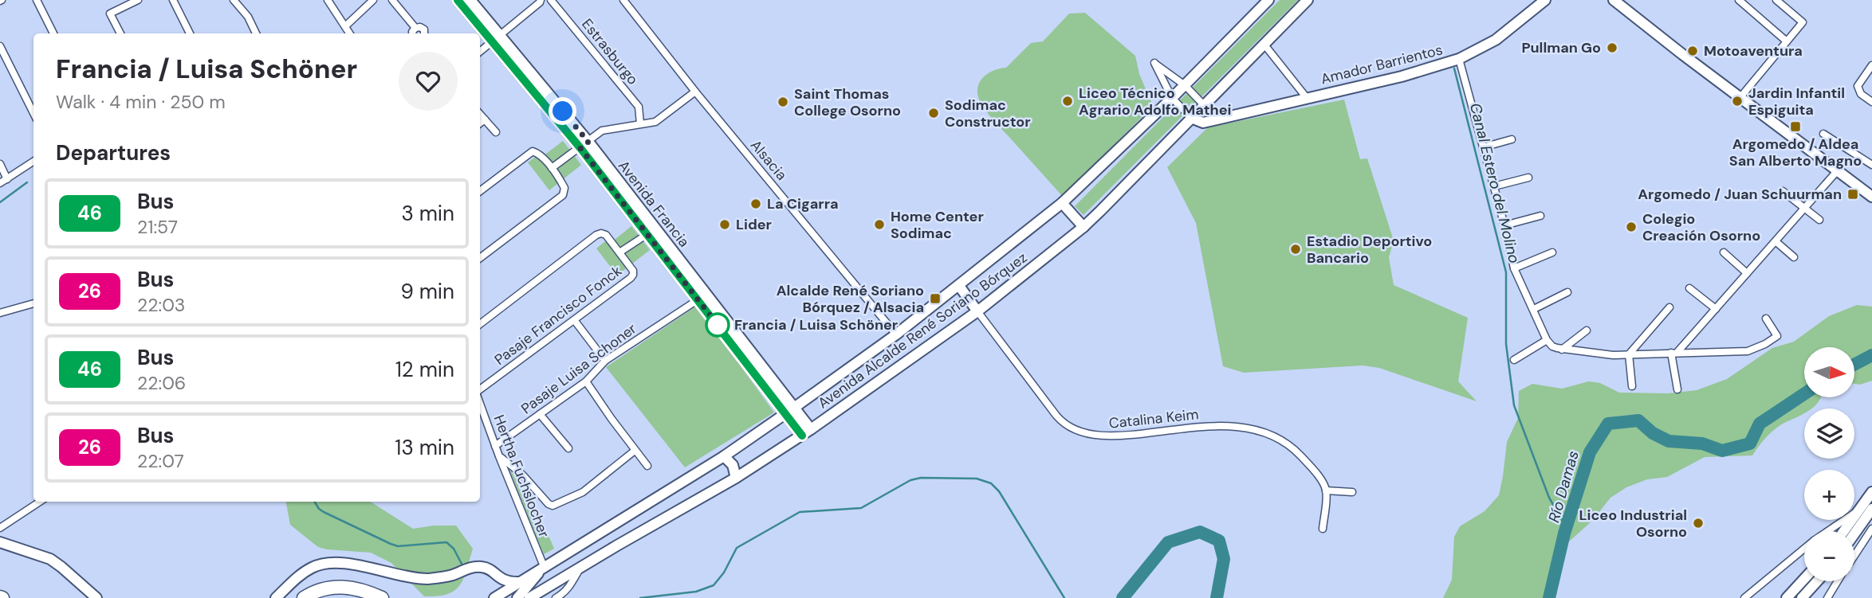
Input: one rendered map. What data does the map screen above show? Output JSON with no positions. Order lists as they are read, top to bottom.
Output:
{
  "streets": {
    "main road": ["Amador Barrientos", "Avenida Francia", "Avenida Alcalde René Soriano Bórquez"],
    "street": [
      "Estrasburgo",
      "Alsacia",
      "Pasaje Francisco Fonck",
      "Pasaje Luisa Schoner",
      "Catalina Keim",
      "Hertha Fuchslocher"
    ]
  },
  "crossings": [
    ["Amador Barrientos", "Avenida Alcalde René Soriano Bórquez"],
    ["Alsacia", "Avenida Alcalde René Soriano Bórquez"],
    ["Avenida Francia", "Avenida Alcalde René Soriano Bórquez"],
    ["Avenida Francia", "Pasaje Luisa Schoner"],
    ["Avenida Alcalde René Soriano Bórquez", "Catalina Keim"],
    ["Avenida Alcalde René Soriano Bórquez", "Hertha Fuchslocher"],
    ["Pasaje Luisa Schoner", "Hertha Fuchslocher"]
  ],
  "water": ["Canal Estero del Molino", "Río Damas"],
  "places": {
    "other": [
      "Pullman Go",
      "Motoaventura",
      "Liceo Técnico Agrario Adolfo Mathei",
      "Jardin Infantil Espiguita",
      "Saint Thomas College Osorno",
      "Sodimac Constructor",
      "La Cigarra",
      "Lider",
      "Home Center Sodimac",
      "Colegio Creación Osorno",
      "Estadio Deportivo Bancario",
      "Francia / Luisa Schöner",
      "Liceo Industrial Osorno"
    ],
    "transit": ["Argomedo / Aldea San Alberto Magno", "Argomedo / Juan Schuurman", "Alcalde René Soriano Bórquez / Alsacia"]
  },
  "lines": ["bus line 46"],
  "north": "right",
  "page": {
    "heading": [
      ["Francia / Luisa Schöner", "Walk · 4 min · 250 m"],
      "Departures"
    ],
    "list": [
      {
        "mark": "46",
        "name": "Bus",
        "note": "21:57",
        "value": "3 min"
      },
      {
        "mark": "26",
        "name": "Bus",
        "note": "22:03",
        "value": "9 min"
      },
      {
        "mark": "46",
        "name": "Bus",
        "note": "22:06",
        "value": "12 min"
      },
      {
        "mark": "26",
        "name": "Bus",
        "note": "22:07",
        "value": "13 min"
      }
    ],
    "map_buttons": ["+", "−"]
  }
}
